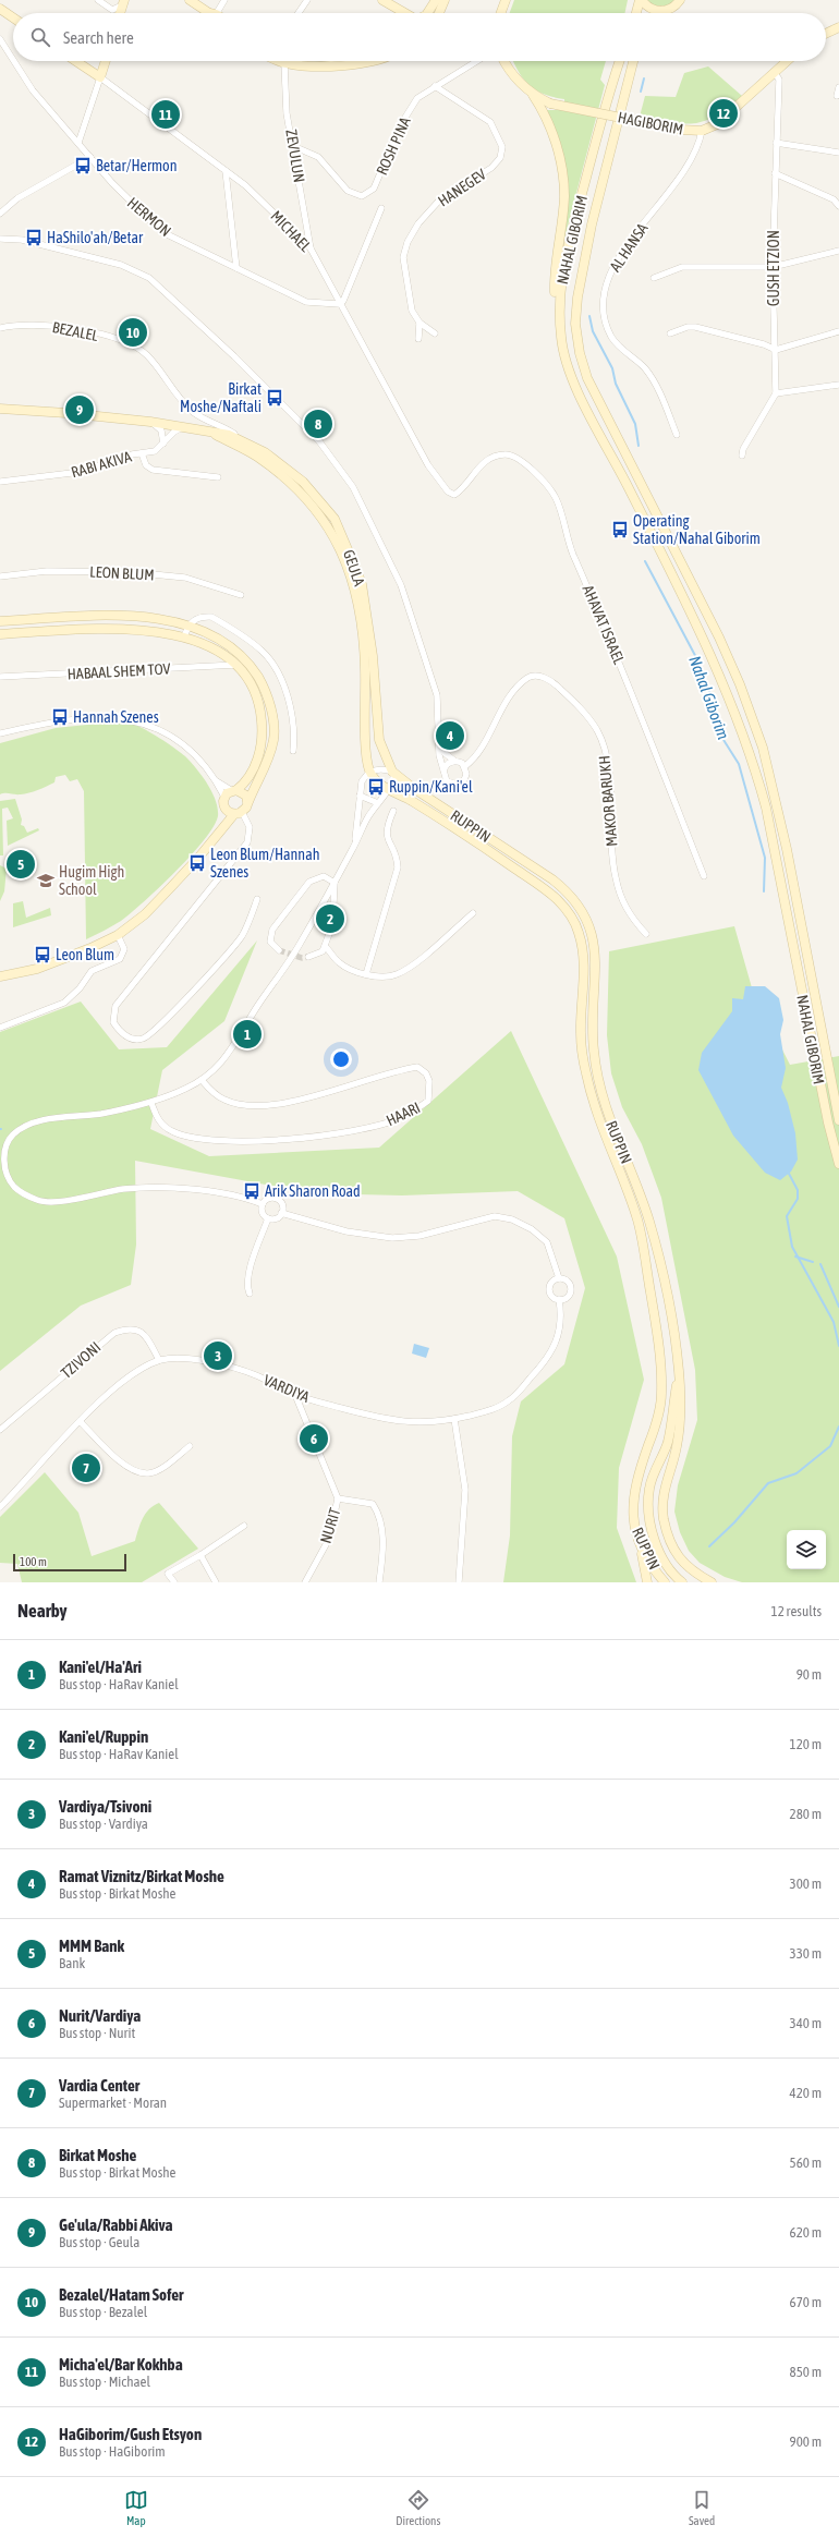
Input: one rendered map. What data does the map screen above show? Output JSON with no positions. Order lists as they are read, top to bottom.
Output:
{
  "streets": {
    "street": [
      "HAGIBORIM",
      "ROSH PINA",
      "ZEVULUN",
      "HANEGEV",
      "HERMON",
      "MICHAEL",
      "NAHAL GIBORIM",
      "AL HANSA",
      "GUSH ETZION",
      "BEZALEL",
      "RABI AKIVA",
      "GEULA",
      "LEON BLUM",
      "AHAVAT ISRAEL",
      "HABAAL SHEM TOV",
      "MAKOR BARUKH",
      "RUPPIN",
      "HAARI",
      "TZIVONI",
      "VARDIYA",
      "NURIT"
    ]
  },
  "crossings": [
    ["HAGIBORIM", "AL HANSA"],
    ["HAGIBORIM", "GUSH ETZION"],
    ["ROSH PINA", "ZEVULUN"],
    ["ROSH PINA", "HANEGEV"],
    ["ZEVULUN", "MICHAEL"],
    ["HERMON", "MICHAEL"],
    ["MICHAEL", "AHAVAT ISRAEL"],
    ["BEZALEL", "GEULA"],
    ["GEULA", "RUPPIN"],
    ["TZIVONI", "VARDIYA"],
    ["VARDIYA", "NURIT"]
  ],
  "water": ["Nahal Giborim"],
  "places": {
    "bus stop": [
      "Betar/Hermon",
      "HaShilo'ah/Betar",
      "Birkat Moshe/Naftali",
      "Operating Station/Nahal Giborim",
      "Hannah Szenes",
      "Ruppin/Kani'el",
      "Leon Blum/Hannah Szenes",
      "Leon Blum",
      "Arik Sharon Road"
    ],
    "school or university": ["Hugim High School"]
  },
  "scale_bar": "100 m",
  "page": {
    "search": "Search here",
    "pins": [
      "12",
      "11",
      "10",
      "9",
      "8",
      "4",
      "5",
      "2",
      "1",
      "3",
      "6",
      "7"
    ],
    "scale": "100 m",
    "heading": ["Nearby", "12 results"],
    "list": [
      {
        "mark": "1",
        "name": "Kani'el/Ha'Ari",
        "note": "Bus stop · HaRav Kaniel",
        "value": "90 m"
      },
      {
        "mark": "2",
        "name": "Kani'el/Ruppin",
        "note": "Bus stop · HaRav Kaniel",
        "value": "120 m"
      },
      {
        "mark": "3",
        "name": "Vardiya/Tsivoni",
        "note": "Bus stop · Vardiya",
        "value": "280 m"
      },
      {
        "mark": "4",
        "name": "Ramat Viznitz/Birkat Moshe",
        "note": "Bus stop · Birkat Moshe",
        "value": "300 m"
      },
      {
        "mark": "5",
        "name": "MMM Bank",
        "note": "Bank",
        "value": "330 m"
      },
      {
        "mark": "6",
        "name": "Nurit/Vardiya",
        "note": "Bus stop · Nurit",
        "value": "340 m"
      },
      {
        "mark": "7",
        "name": "Vardia Center",
        "note": "Supermarket · Moran",
        "value": "420 m"
      },
      {
        "mark": "8",
        "name": "Birkat Moshe",
        "note": "Bus stop · Birkat Moshe",
        "value": "560 m"
      },
      {
        "mark": "9",
        "name": "Ge'ula/Rabbi Akiva",
        "note": "Bus stop · Geula",
        "value": "620 m"
      },
      {
        "mark": "10",
        "name": "Bezalel/Hatam Sofer",
        "note": "Bus stop · Bezalel",
        "value": "670 m"
      },
      {
        "mark": "11",
        "name": "Micha'el/Bar Kokhba",
        "note": "Bus stop · Michael",
        "value": "850 m"
      },
      {
        "mark": "12",
        "name": "HaGiborim/Gush Etsyon",
        "note": "Bus stop · HaGiborim",
        "value": "900 m"
      }
    ],
    "nav": ["Map", "Directions", "Saved"]
  }
}
